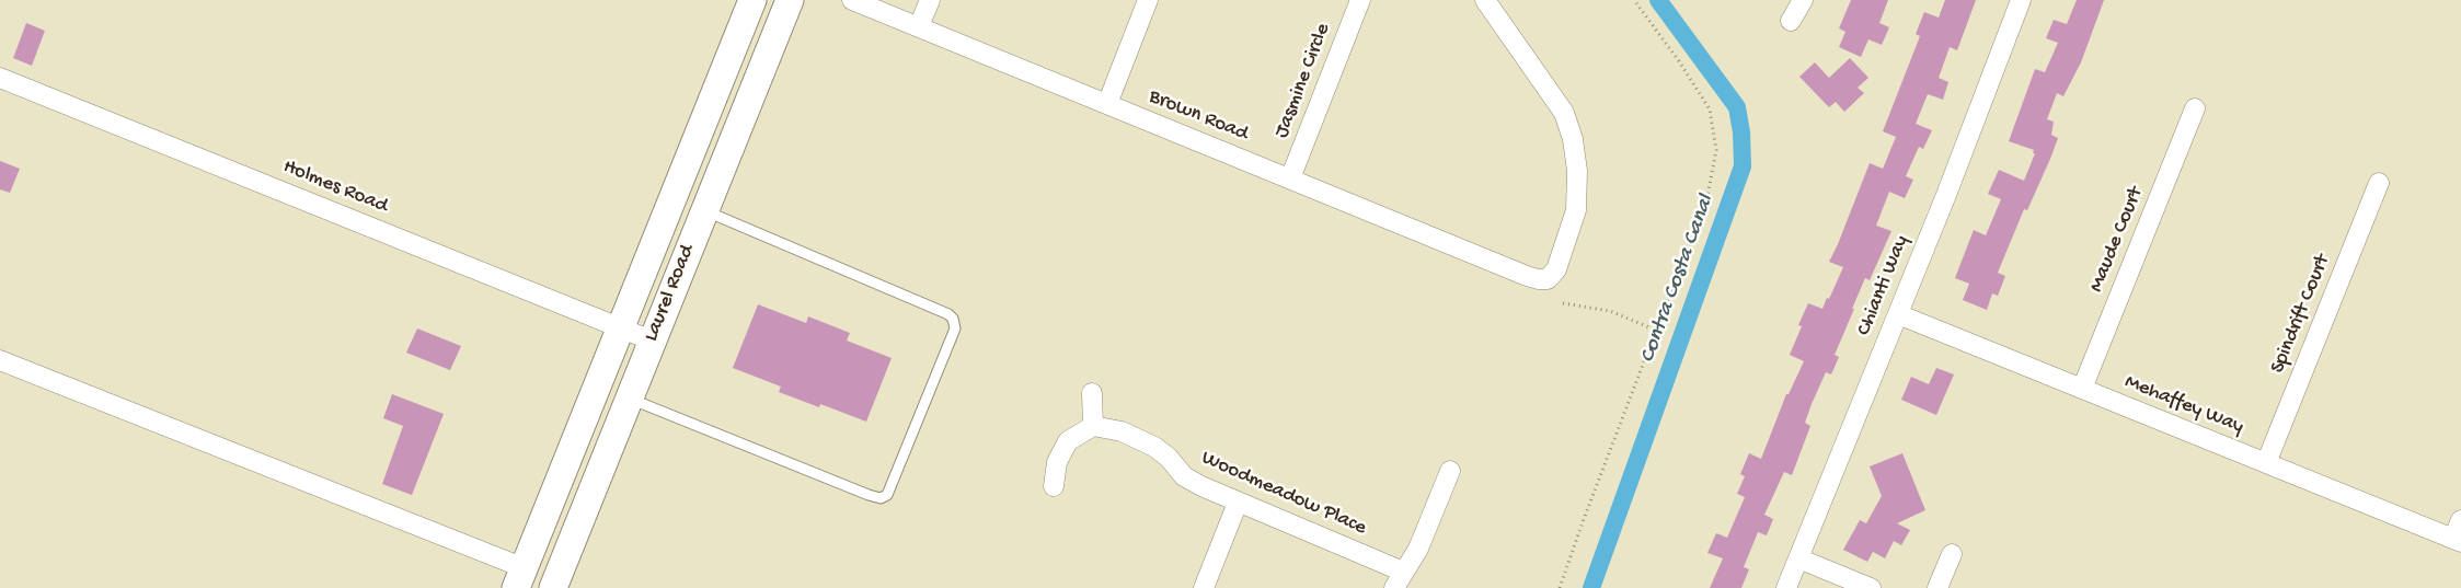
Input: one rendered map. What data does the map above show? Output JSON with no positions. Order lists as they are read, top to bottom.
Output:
{
  "streets": {
    "main road": ["Laurel Road"],
    "street": [
      "Jasmine Circle",
      "Brown Road",
      "Holmes Road",
      "Maude Court",
      "Chianti Way",
      "Spindrift Court",
      "Mehaffey Way",
      "Woodmeadow Place"
    ]
  },
  "crossings": [
    ["Jasmine Circle", "Brown Road"],
    ["Holmes Road", "Laurel Road"],
    ["Maude Court", "Mehaffey Way"],
    ["Chianti Way", "Mehaffey Way"],
    ["Spindrift Court", "Mehaffey Way"]
  ],
  "water": ["Contra Costa Canal"]
}
